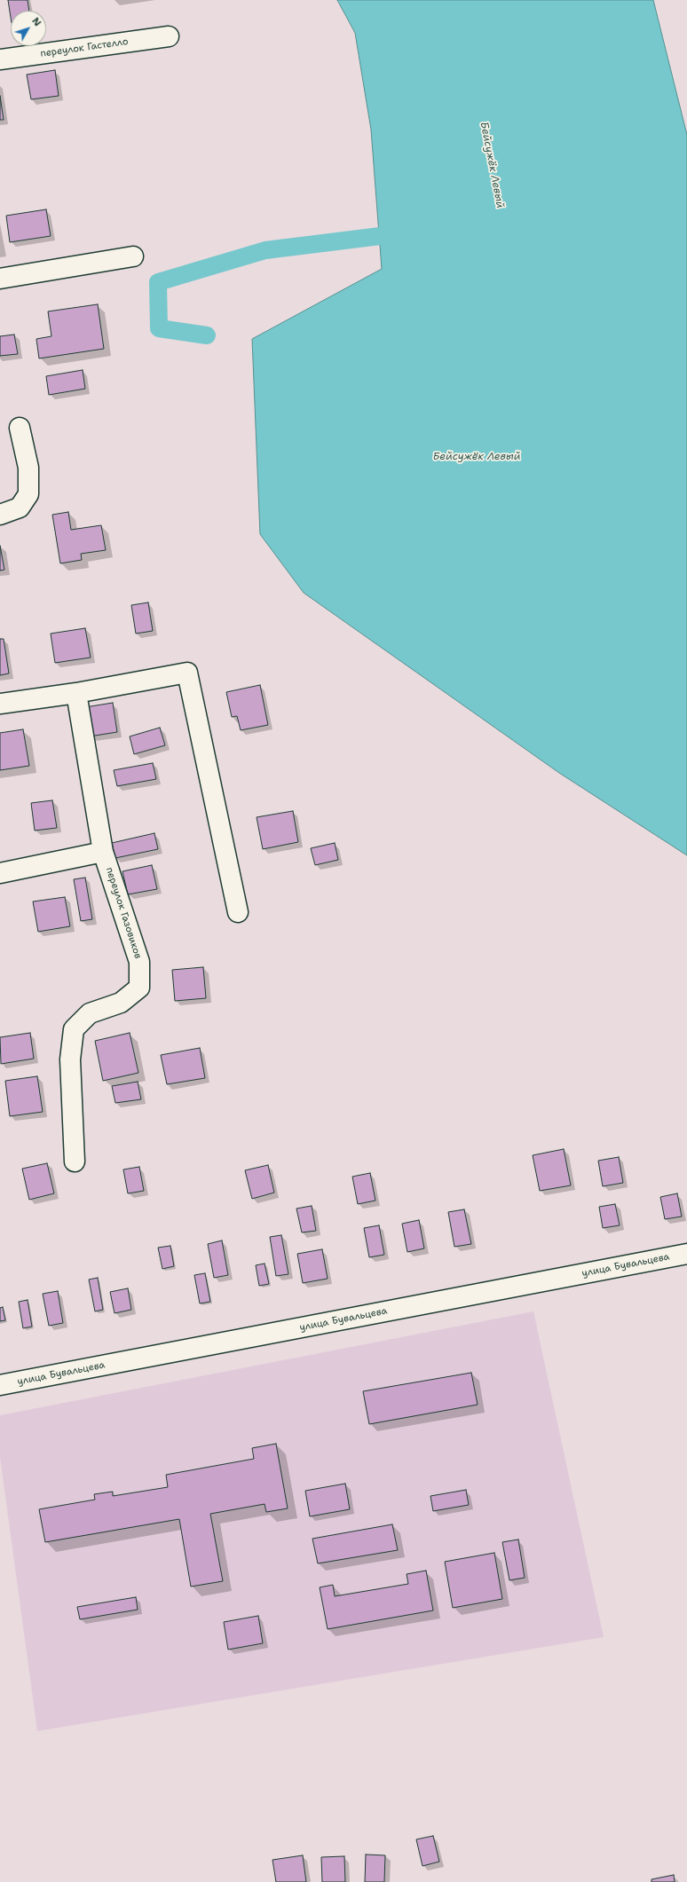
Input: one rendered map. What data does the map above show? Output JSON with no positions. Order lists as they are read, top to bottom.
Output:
{
  "streets": {
    "street": ["переулок Гастелло", "переулок Газовиков", "улица Бувальцева"]
  },
  "water": ["Бейсужёк Левый"],
  "north": "top right"
}
